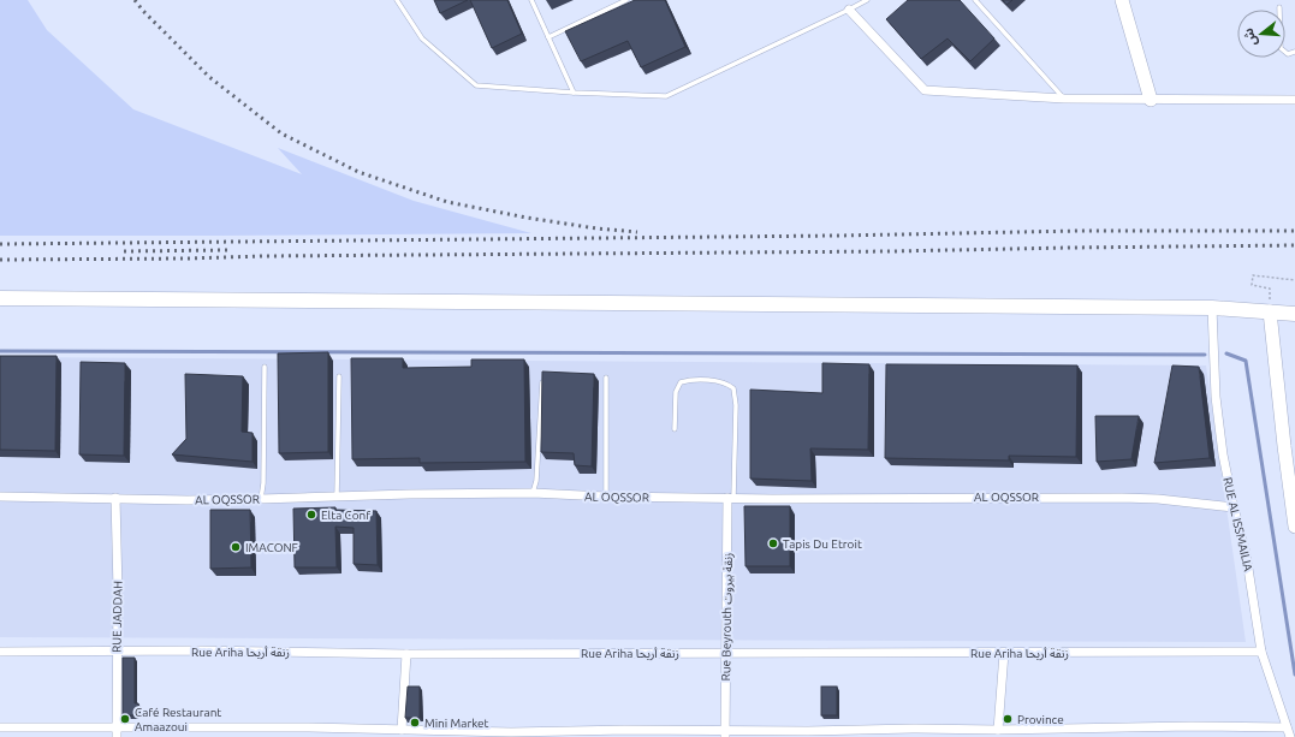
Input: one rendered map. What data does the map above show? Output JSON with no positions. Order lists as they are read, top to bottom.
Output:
{
  "streets": {
    "street": [
      "AL OQSSOR",
      "RUE AL ISSMAILIA",
      "RUE JADDAH",
      "Rue Beyrouth زنقة بيروت",
      "Rue Ariha زنقة أريحا"
    ]
  },
  "crossings": [
    ["AL OQSSOR", "RUE AL ISSMAILIA"],
    ["AL OQSSOR", "RUE JADDAH"],
    ["AL OQSSOR", "Rue Beyrouth زنقة بيروت"],
    ["RUE AL ISSMAILIA", "Rue Ariha زنقة أريحا"],
    ["RUE JADDAH", "Rue Ariha زنقة أريحا"],
    ["Rue Beyrouth زنقة بيروت", "Rue Ariha زنقة أريحا"]
  ],
  "places": [
    "Elta Conf",
    "Tapis Du Etroit",
    "IMACONF",
    "Café Restaurant Amaazoui",
    "Province",
    "Mini Market"
  ],
  "north": "left"
}
